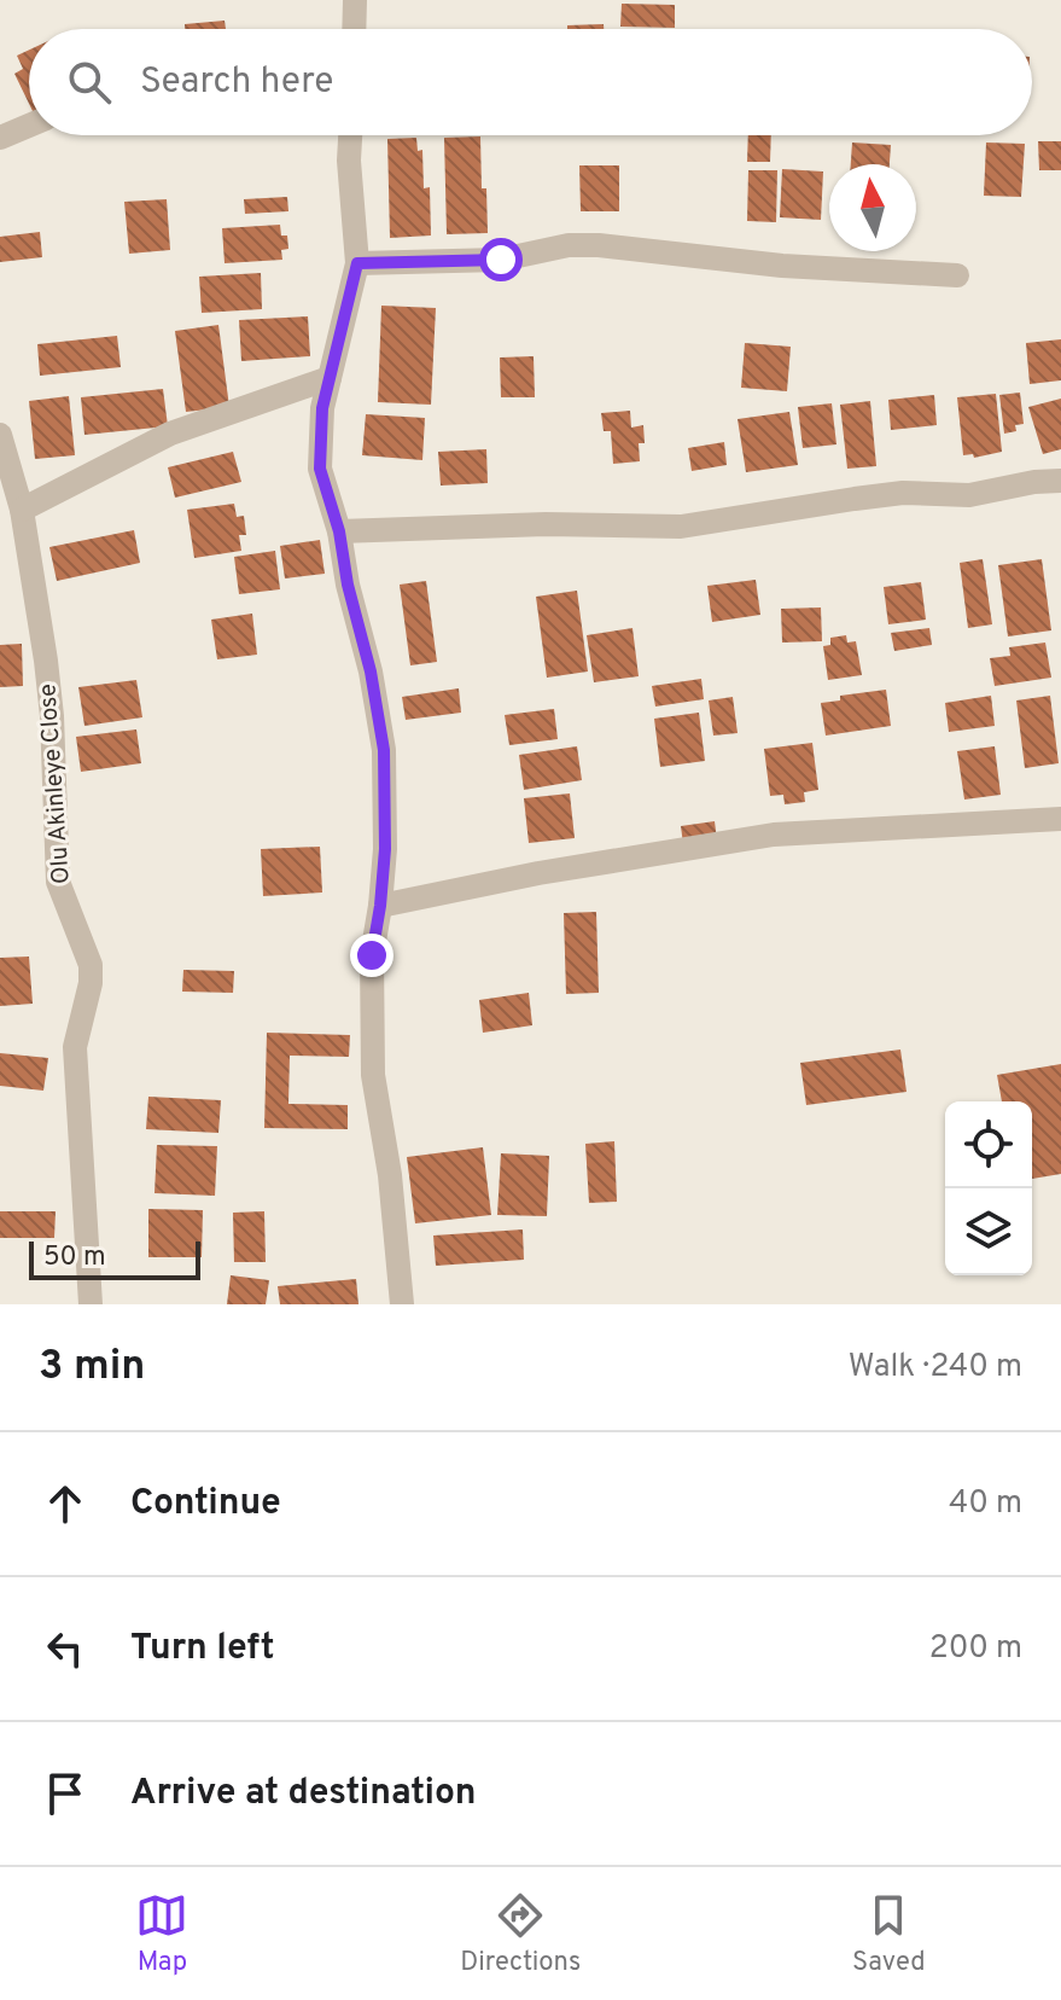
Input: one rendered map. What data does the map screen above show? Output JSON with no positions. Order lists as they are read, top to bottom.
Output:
{
  "streets": {
    "street": ["Olu Akinleye Close"]
  },
  "scale_bar": "50 m",
  "north": "top",
  "page": {
    "search": "Search here",
    "scale": "50 m",
    "heading": ["3 min", "Walk · 240 m"],
    "list": [
      ["Continue", "40 m"],
      ["Turn left", "200 m"],
      "Arrive at destination"
    ],
    "nav": ["Map", "Directions", "Saved"]
  }
}
